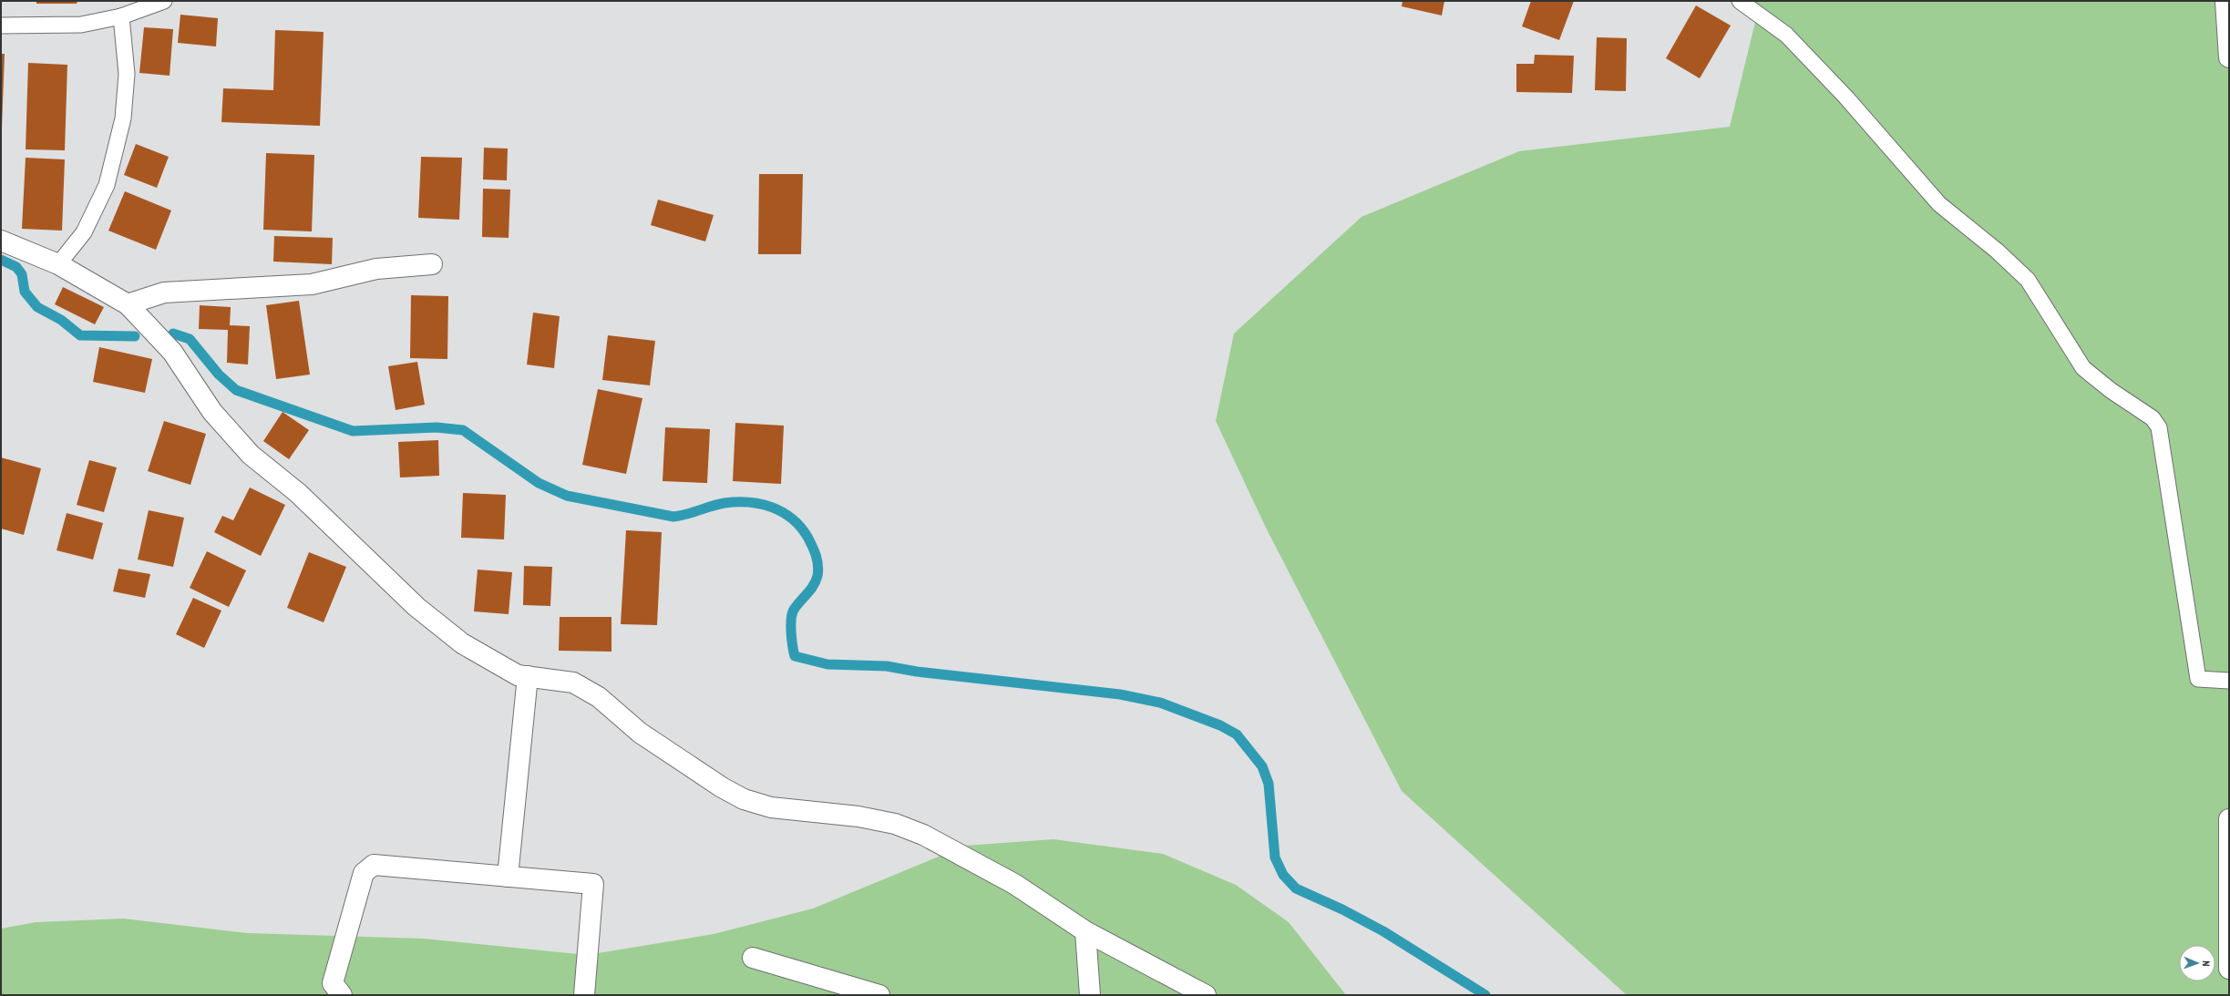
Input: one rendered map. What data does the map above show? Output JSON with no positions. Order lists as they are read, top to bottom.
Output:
{
  "north": "right"
}
